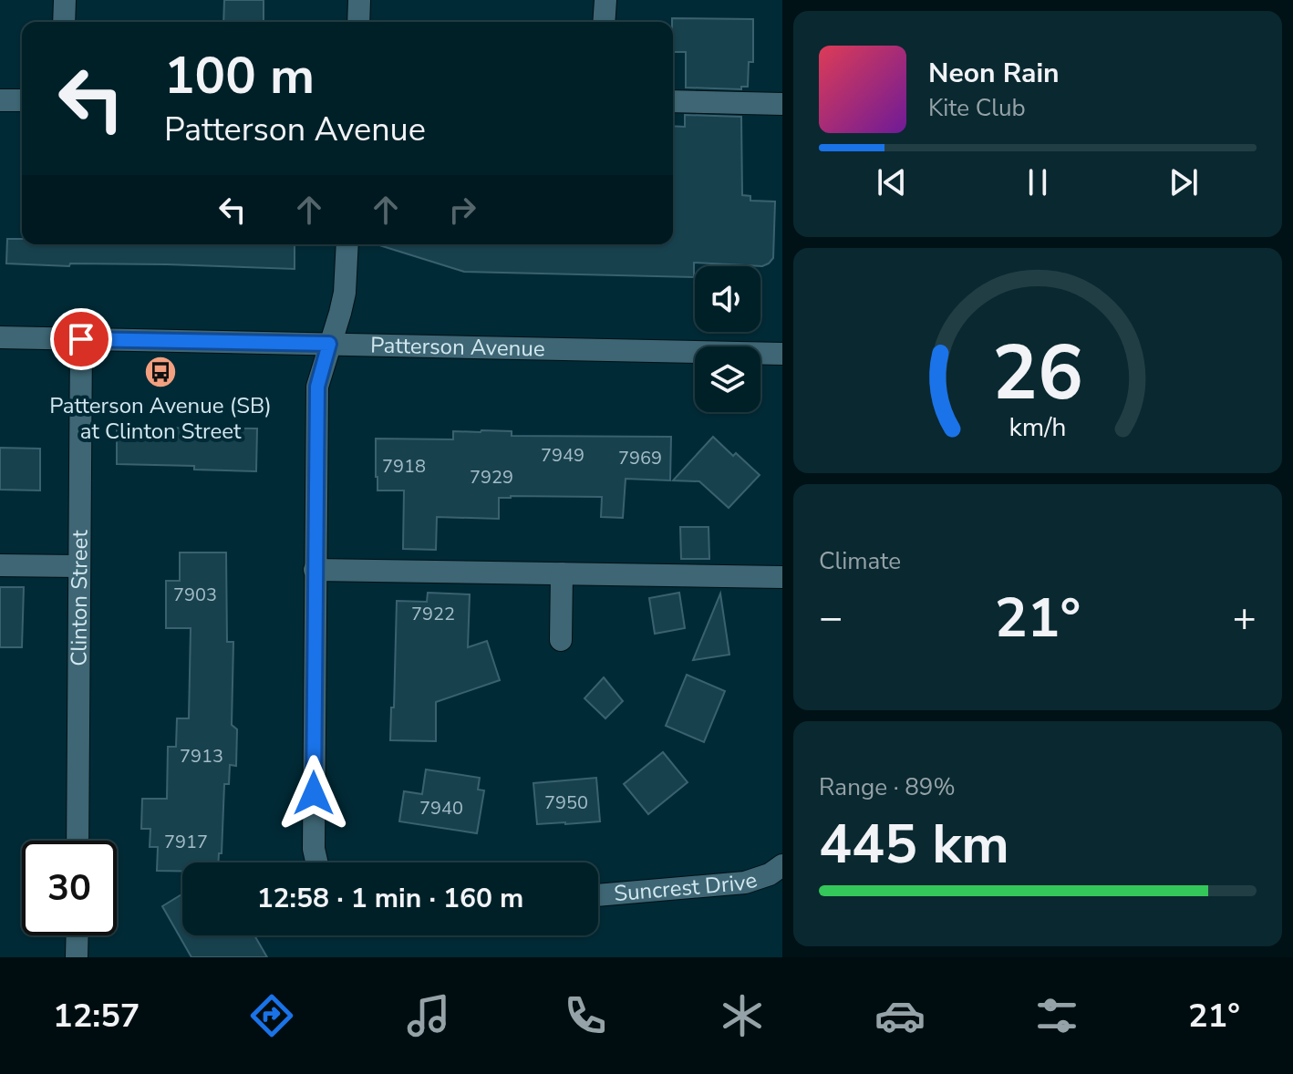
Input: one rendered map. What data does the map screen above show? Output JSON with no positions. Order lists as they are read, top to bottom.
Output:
{
  "streets": {
    "street": ["Patterson Avenue", "Clinton Street", "Suncrest Drive"]
  },
  "crossings": [
    ["Patterson Avenue", "Clinton Street"]
  ],
  "places": {
    "bus stop": ["Patterson Avenue (SB) at Clinton Street"]
  },
  "house_numbers": [
    "7949",
    "7969",
    "7918",
    "7929",
    "7903",
    "7922",
    "7913",
    "7950",
    "7940",
    "7917"
  ],
  "page": {
    "turn": ["100 m", "Patterson Avenue"],
    "song": ["Neon Rain", "Kite Club"],
    "tile": [
      "Climate",
      ["Range · 89%", "445 km"]
    ],
    "heat": ["−", "21°", "+"],
    "limit": "30",
    "trip": "12:58 · 1 min · 160 m",
    "tabs": ["12:57", "21°"],
    "gauge": ["26", "km/h"]
  }
}
